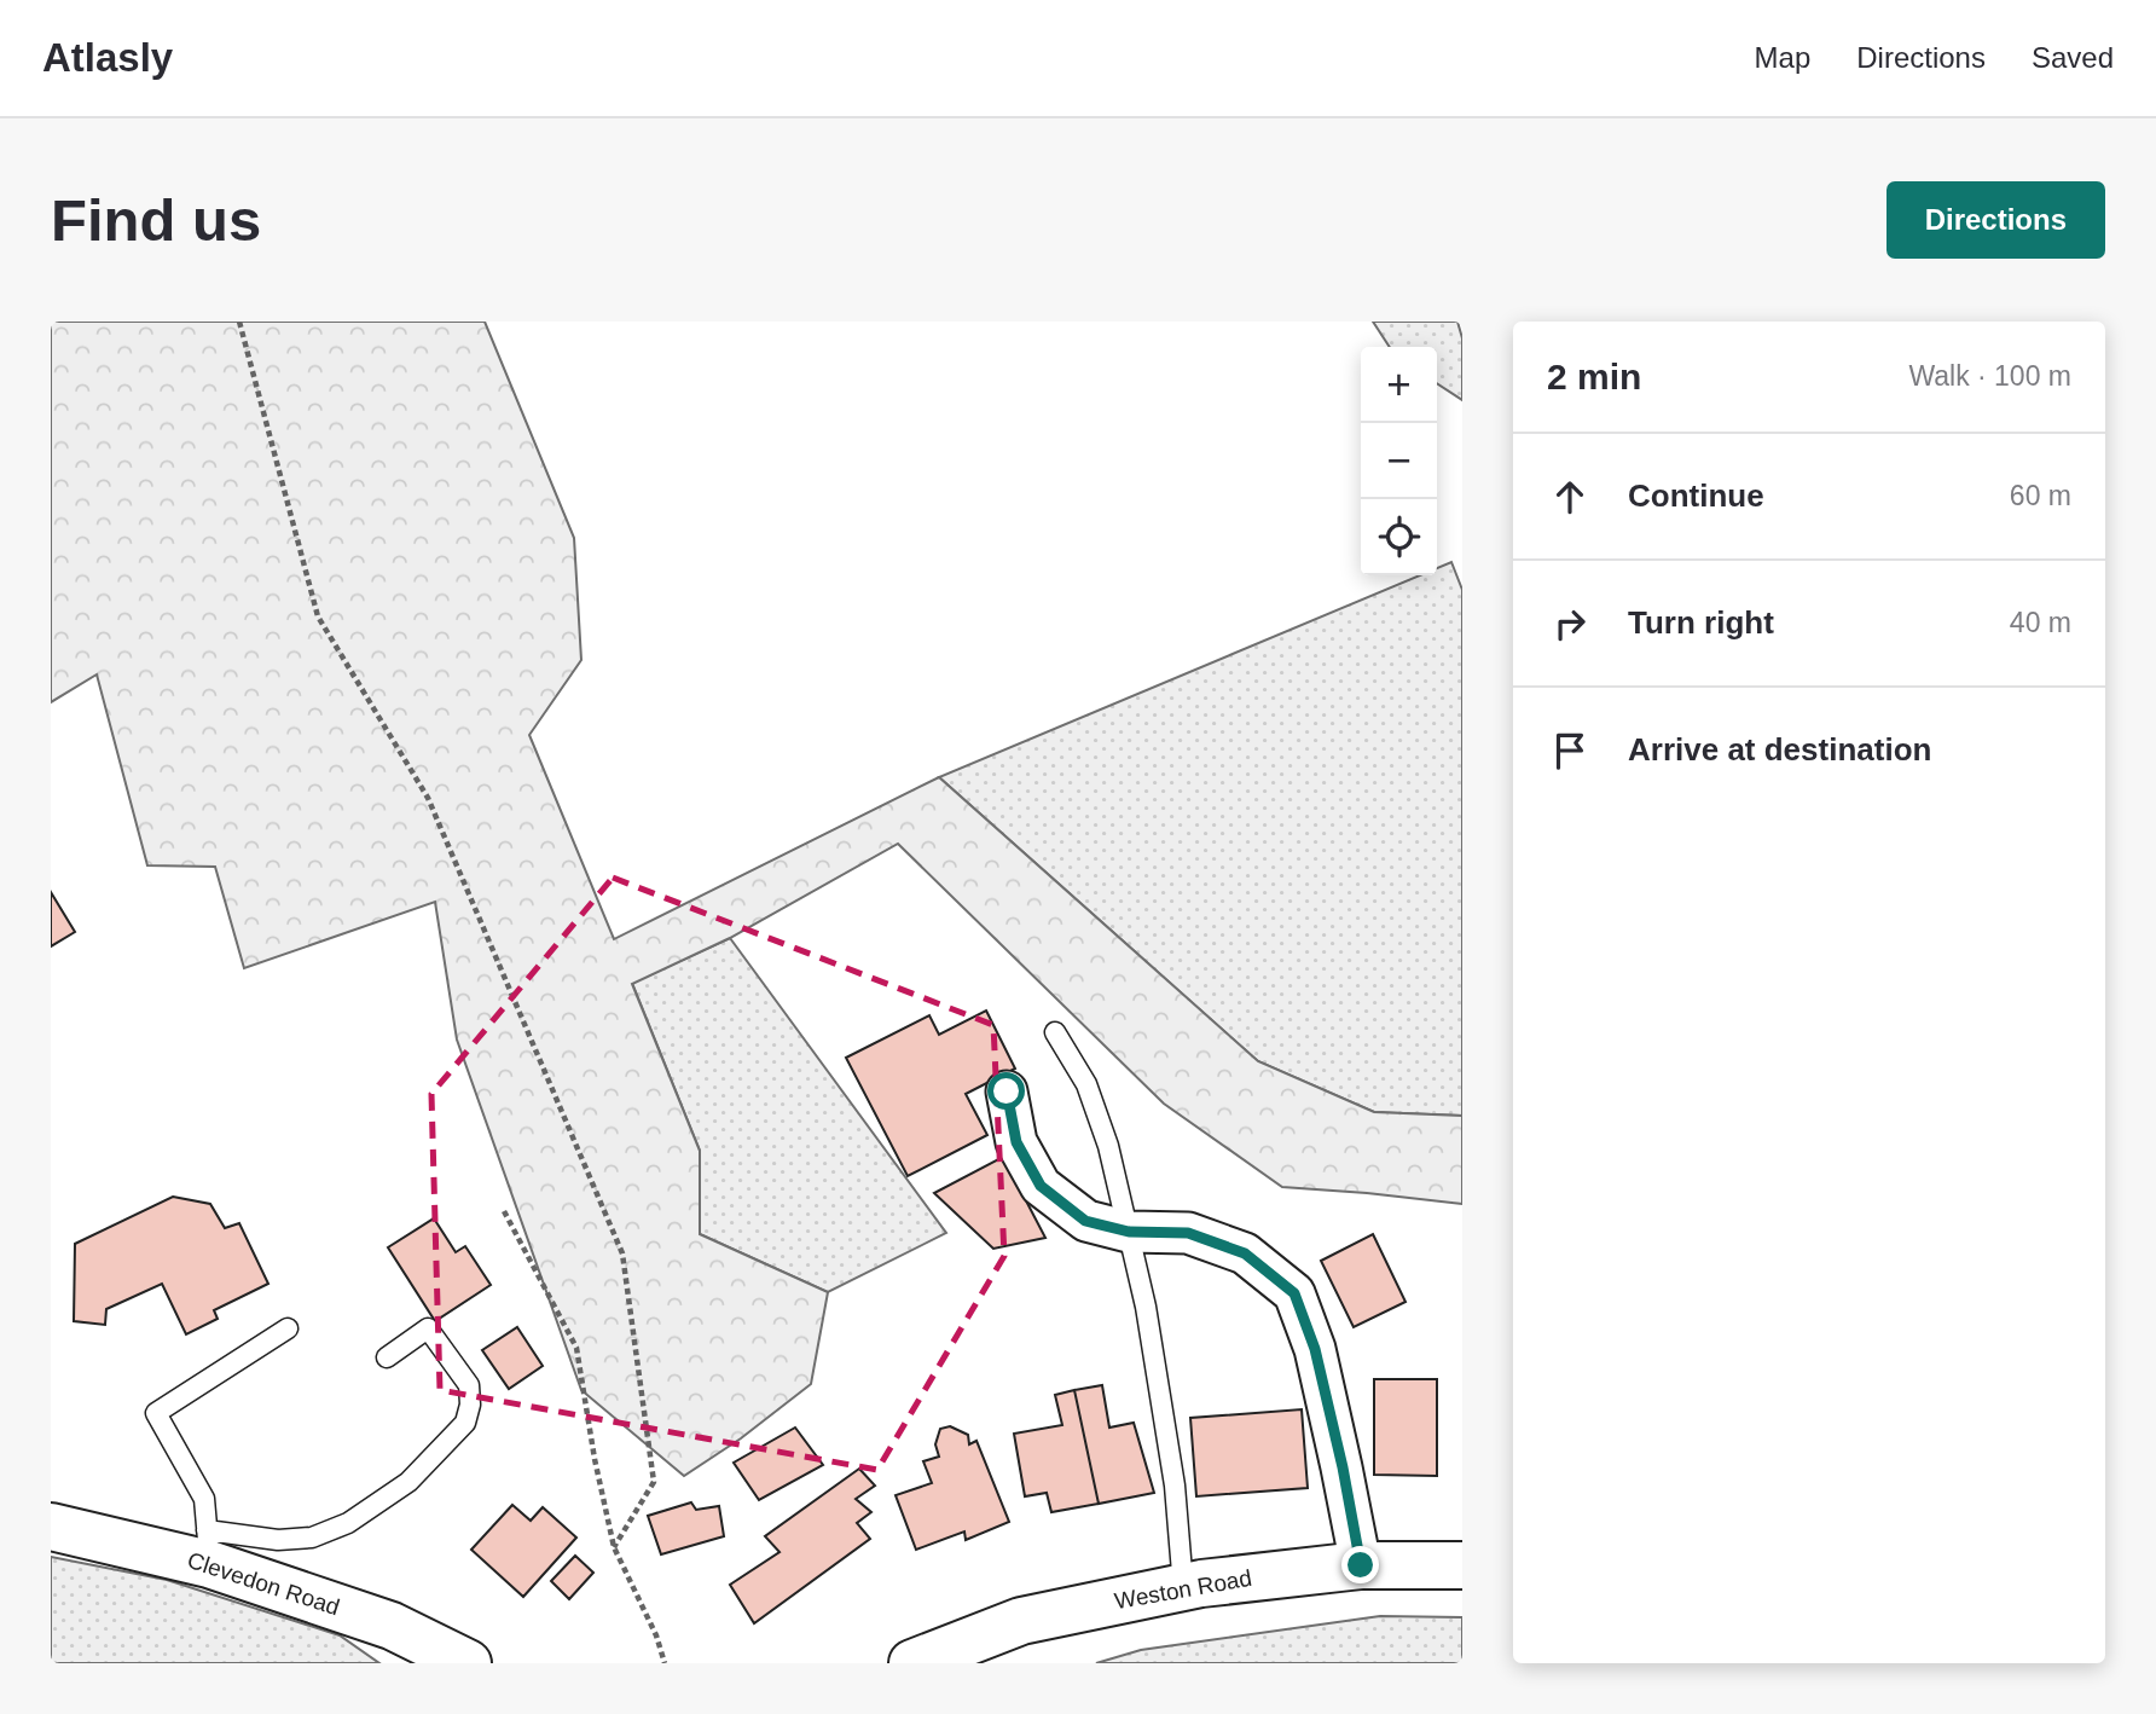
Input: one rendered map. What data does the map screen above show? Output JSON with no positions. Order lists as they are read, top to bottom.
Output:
{
  "streets": {
    "street": ["Clevedon Road", "Weston Road"]
  },
  "page": {
    "header": "Atlasly",
    "nav": ["Map", "Directions", "Saved"],
    "buttons": "Directions",
    "title": "Find us",
    "heading": ["2 min", "Walk · 100 m"],
    "map_buttons": ["+", "−"],
    "list": [
      ["Continue", "60 m"],
      ["Turn right", "40 m"],
      "Arrive at destination"
    ]
  }
}
